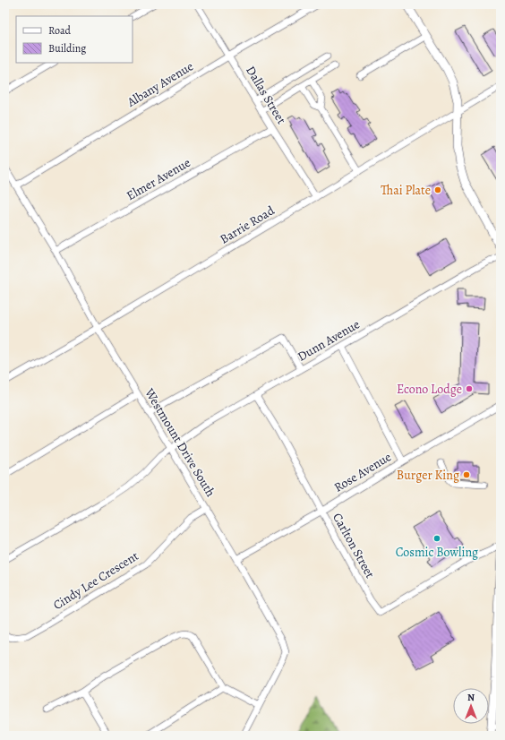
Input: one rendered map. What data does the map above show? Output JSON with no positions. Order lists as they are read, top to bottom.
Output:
{
  "streets": {
    "street": [
      "Albany Avenue",
      "Dallas Street",
      "Elmer Avenue",
      "Barrie Road",
      "Dunn Avenue",
      "Westmount Drive South",
      "Rose Avenue",
      "Carlton Street",
      "Cindy Lee Crescent"
    ]
  },
  "crossings": [
    ["Albany Avenue", "Dallas Street"],
    ["Albany Avenue", "Westmount Drive South"],
    ["Dallas Street", "Elmer Avenue"],
    ["Dallas Street", "Barrie Road"],
    ["Elmer Avenue", "Westmount Drive South"],
    ["Barrie Road", "Westmount Drive South"],
    ["Dunn Avenue", "Westmount Drive South"],
    ["Dunn Avenue", "Carlton Street"],
    ["Westmount Drive South", "Rose Avenue"],
    ["Westmount Drive South", "Cindy Lee Crescent"],
    ["Rose Avenue", "Carlton Street"]
  ],
  "places": [
    "Thai Plate",
    "Econo Lodge",
    "Burger King",
    "Cosmic Bowling"
  ],
  "legend": ["Road", "Building"],
  "north": "top"
}
